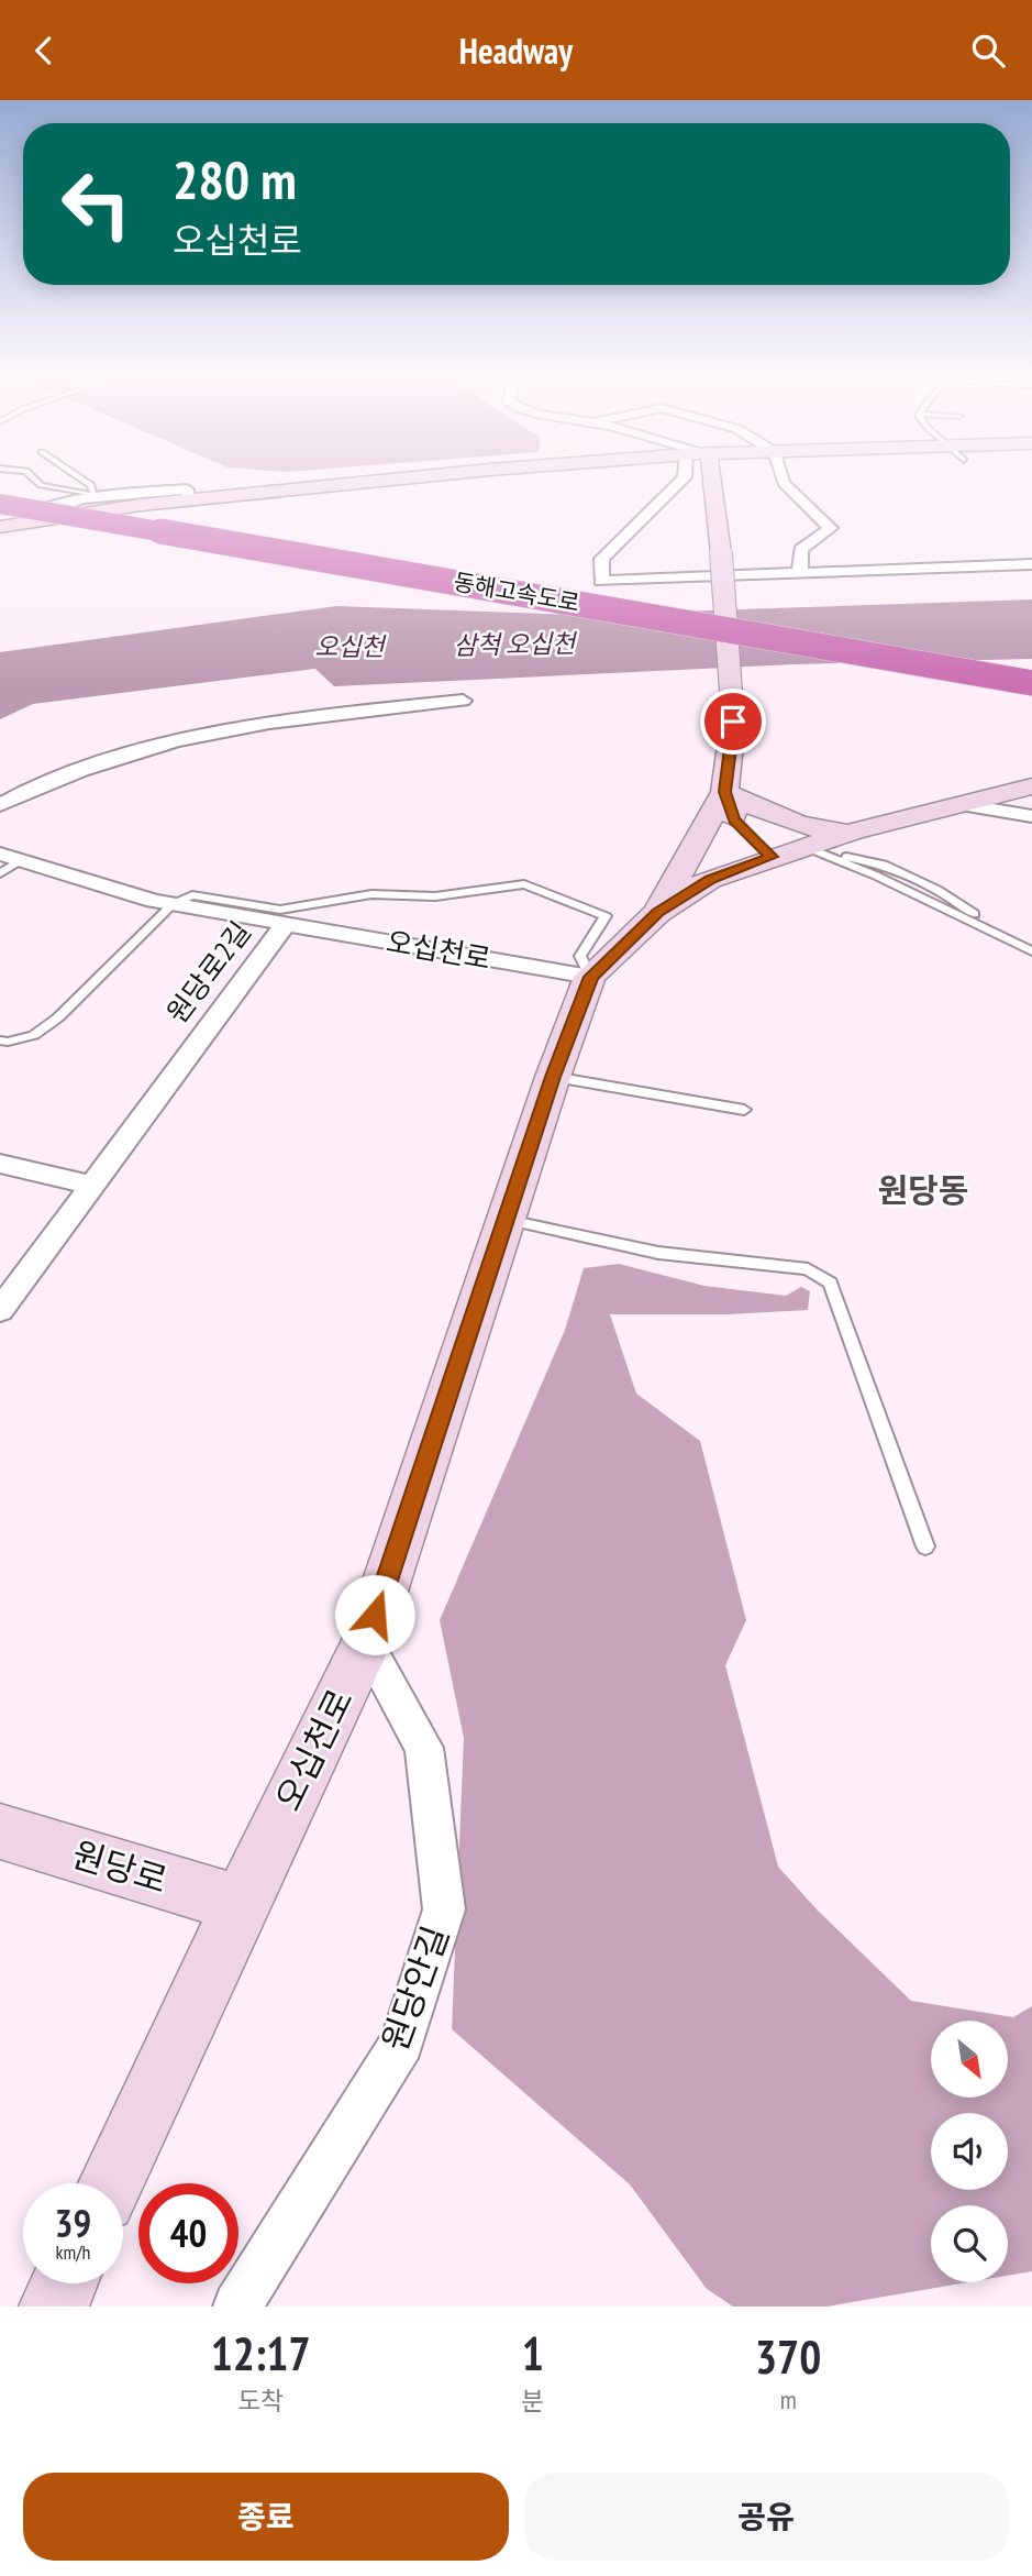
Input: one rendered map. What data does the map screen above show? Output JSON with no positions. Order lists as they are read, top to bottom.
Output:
{
  "streets": {
    "highway": ["동해고속도로"],
    "street": [
      "오십천로",
      "원당로2길",
      "원당로",
      "원당안길"
    ]
  },
  "crossings": [
    ["오십천로", "원당로2길"],
    ["오십천로", "원당로"],
    ["오십천로", "원당안길"]
  ],
  "districts": ["원당동"],
  "water": ["삼척 오십천", "오십천"],
  "north": "bottom right",
  "page": {
    "header": "Headway",
    "turn": ["280 m", "오십천로"],
    "speed": "39 km/h",
    "limit": "40",
    "eta": [
      "12:17",
      "도착",
      "1",
      "분",
      "370",
      "m"
    ],
    "buttons": ["종료", "공유"]
  }
}
